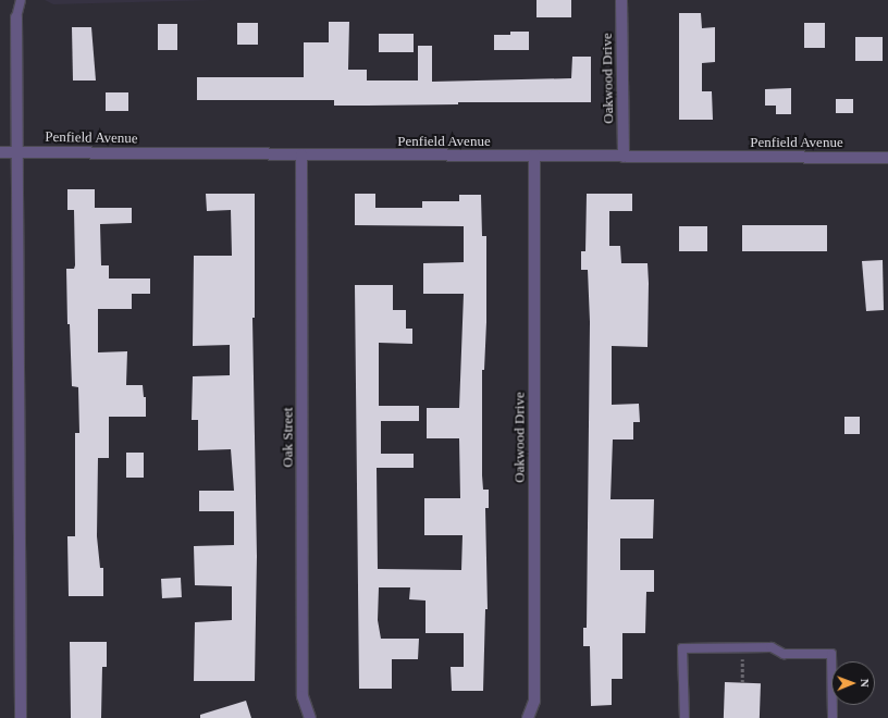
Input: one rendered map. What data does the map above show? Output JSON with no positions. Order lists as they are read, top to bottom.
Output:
{
  "streets": {
    "street": ["Oakwood Drive", "Penfield Avenue", "Oak Street"]
  },
  "crossings": [
    ["Oakwood Drive", "Penfield Avenue"],
    ["Penfield Avenue", "Oak Street"]
  ],
  "north": "right"
}
